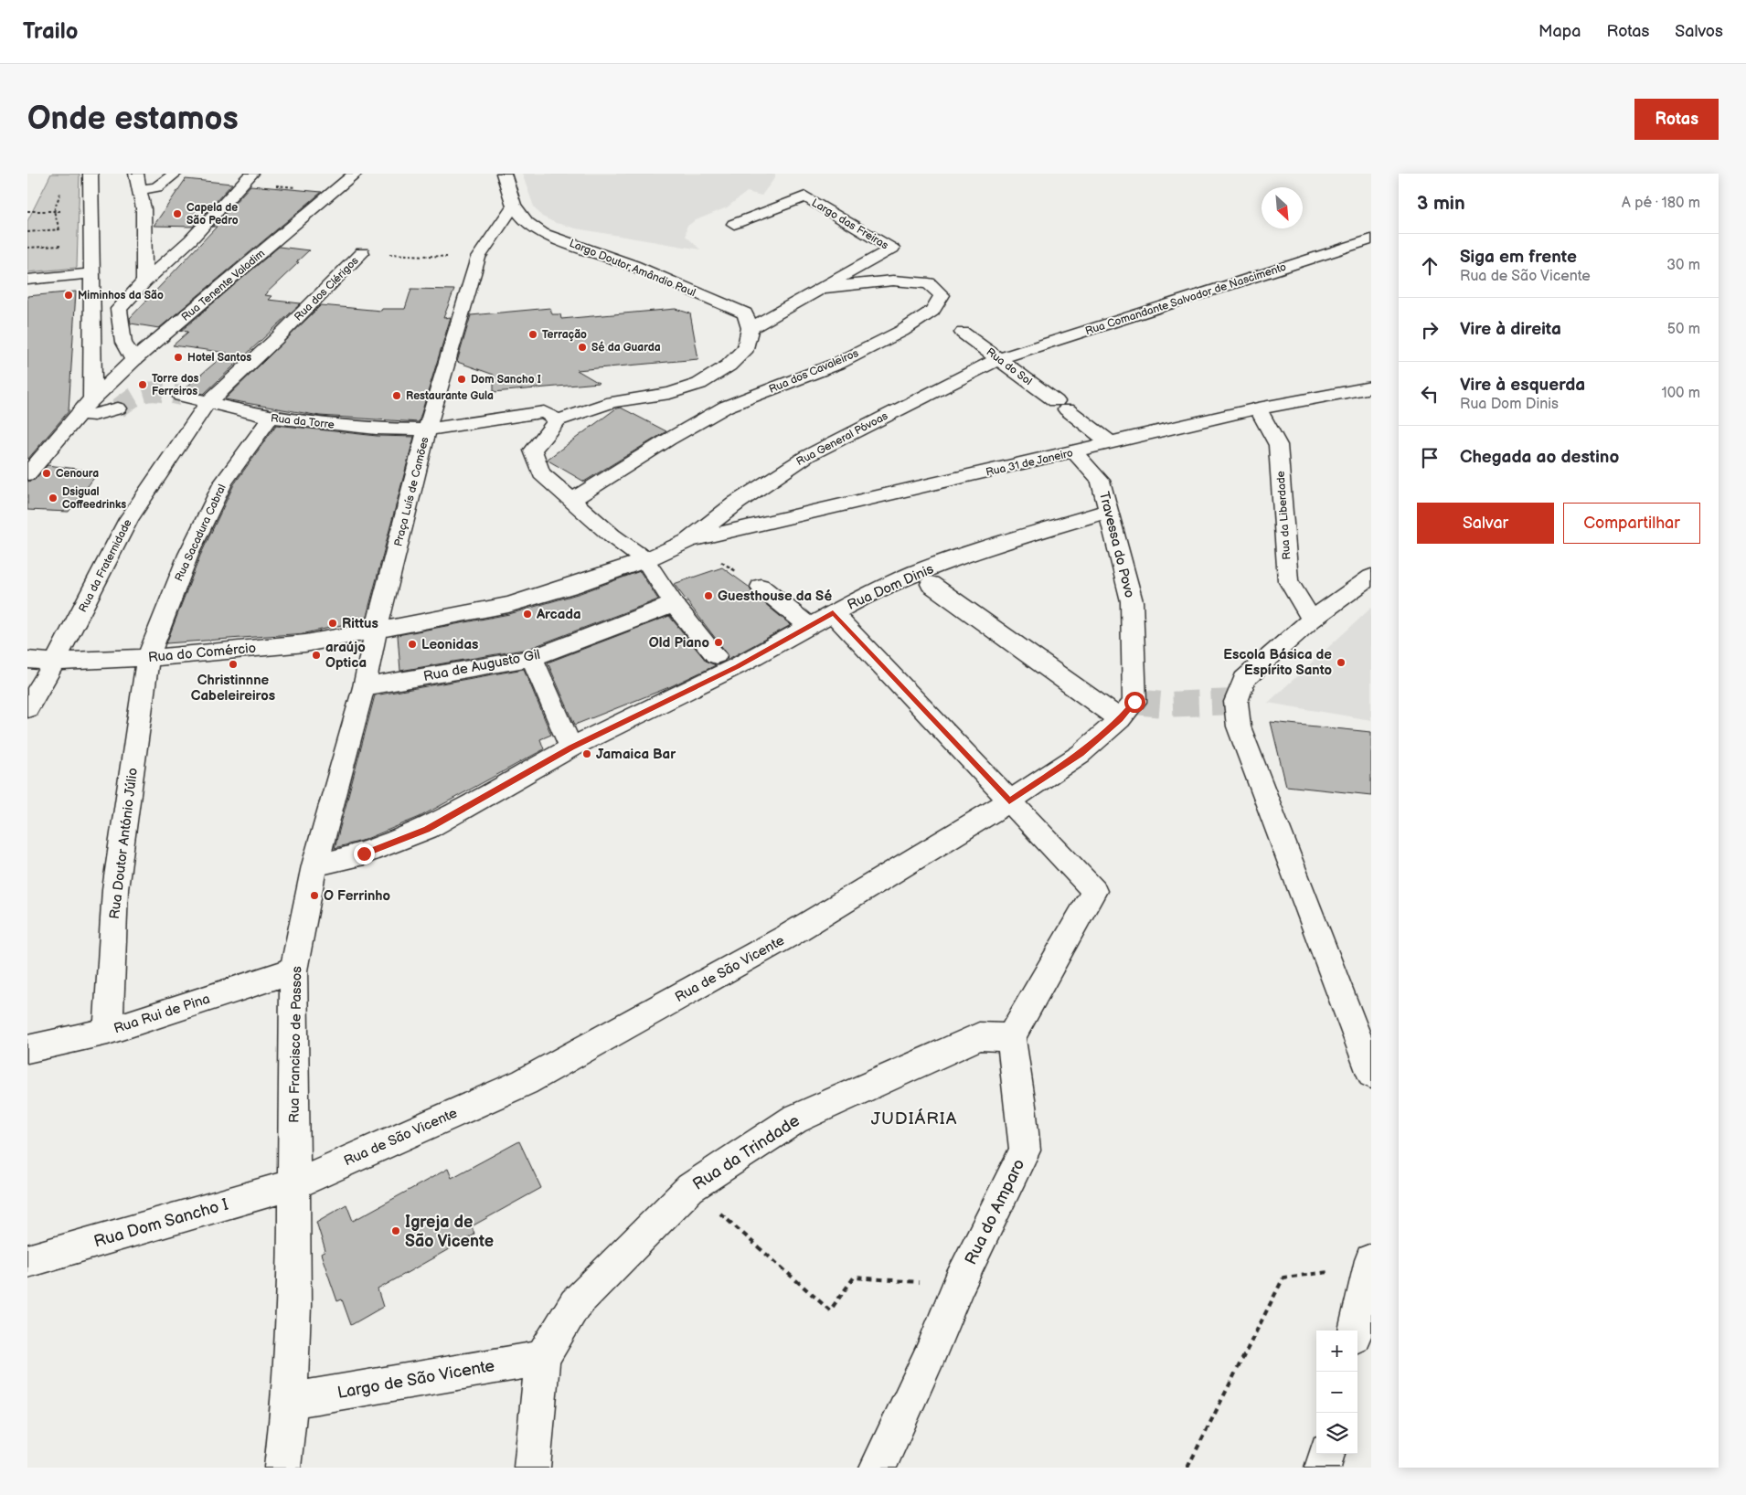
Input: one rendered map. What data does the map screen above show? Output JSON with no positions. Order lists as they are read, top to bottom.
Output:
{
  "streets": {
    "street": [
      "Largo das Freiras",
      "Largo Doutor Amândio Paul",
      "Rua Tenente Valadim",
      "Rua dos Clérigos",
      "Rua Comandante Salvador de Nascimento",
      "Rua do Sol",
      "Rua dos Cavaleiros",
      "Rua da Torre",
      "Rua General Póvoas",
      "Rua 31 de Janeiro",
      "Praça Luís de Camões",
      "Rua da Liberdade",
      "Rua Sacadura Cabral",
      "Travessa do Povo",
      "Rua da Fraternidade",
      "Rua Dom Dinis",
      "Rua do Comércio",
      "Rua de Augusto Gil",
      "Rua Doutor António Júlio",
      "Rua de São Vicente",
      "Rua Rui de Pina",
      "Rua Francisco de Passos",
      "Rua da Trindade",
      "Rua do Amparo",
      "Rua Dom Sancho I",
      "Largo de São Vicente"
    ]
  },
  "crossings": [
    ["Largo das Freiras", "Largo Doutor Amândio Paul"],
    ["Largo das Freiras", "Rua dos Cavaleiros"],
    ["Rua dos Clérigos", "Rua da Torre"],
    ["Rua dos Clérigos", "Rua da Fraternidade"],
    ["Rua Comandante Salvador de Nascimento", "Rua do Sol"],
    ["Rua Comandante Salvador de Nascimento", "Rua General Póvoas"],
    ["Rua do Sol", "Rua General Póvoas"],
    ["Rua do Sol", "Rua 31 de Janeiro"],
    ["Rua da Torre", "Praça Luís de Camões"],
    ["Rua da Torre", "Rua Sacadura Cabral"],
    ["Rua da Torre", "Rua da Fraternidade"],
    ["Rua General Póvoas", "Rua 31 de Janeiro"],
    ["Rua General Póvoas", "Rua do Comércio"],
    ["Rua 31 de Janeiro", "Rua da Liberdade"],
    ["Rua 31 de Janeiro", "Travessa do Povo"],
    ["Praça Luís de Camões", "Rua do Comércio"],
    ["Praça Luís de Camões", "Rua Francisco de Passos"],
    ["Rua Sacadura Cabral", "Rua do Comércio"],
    ["Rua Sacadura Cabral", "Rua Doutor António Júlio"],
    ["Travessa do Povo", "Rua Dom Dinis"],
    ["Travessa do Povo", "Rua de São Vicente"],
    ["Rua da Fraternidade", "Rua do Comércio"],
    ["Rua Dom Dinis", "Rua Francisco de Passos"],
    ["Rua do Comércio", "Rua Doutor António Júlio"],
    ["Rua do Comércio", "Rua Francisco de Passos"],
    ["Rua de Augusto Gil", "Rua Francisco de Passos"],
    ["Rua Doutor António Júlio", "Rua Rui de Pina"],
    ["Rua de São Vicente", "Rua Francisco de Passos"],
    ["Rua de São Vicente", "Rua Dom Sancho I"],
    ["Rua Rui de Pina", "Rua Francisco de Passos"],
    ["Rua Francisco de Passos", "Rua Dom Sancho I"],
    ["Rua Francisco de Passos", "Largo de São Vicente"],
    ["Rua da Trindade", "Rua do Amparo"],
    ["Rua da Trindade", "Largo de São Vicente"]
  ],
  "districts": ["JUDIÁRIA"],
  "places": [
    "Capela de São Pedro",
    "Miminhos da São",
    "Terração",
    "Sé da Guarda",
    "Hotel Santos",
    "Dom Sancho I",
    "Torre dos Ferreiros",
    "Restaurante Gula",
    "Cenoura",
    "Dsigual Coffeedrinks",
    "Guesthouse da Sé",
    "Arcada",
    "Rittus",
    "Old Piano",
    "Leonidas",
    "araújo Optica",
    "Escola Básica de Espírito Santo",
    "Christinnne Cabeleireiros",
    "Jamaica Bar",
    "O Ferrinho",
    "Igreja de São Vicente"
  ],
  "north": "bottom right",
  "page": {
    "header": "Trailo",
    "nav": ["Mapa", "Rotas", "Salvos"],
    "buttons": [
      "Rotas",
      ["Salvar", "Compartilhar"]
    ],
    "title": "Onde estamos",
    "heading": ["3 min", "A pé · 180 m"],
    "list": [
      ["Siga em frente", "Rua de São Vicente", "30 m"],
      ["Vire à direita", "50 m"],
      ["Vire à esquerda", "Rua Dom Dinis", "100 m"],
      "Chegada ao destino"
    ],
    "map_buttons": ["+", "−"]
  }
}
